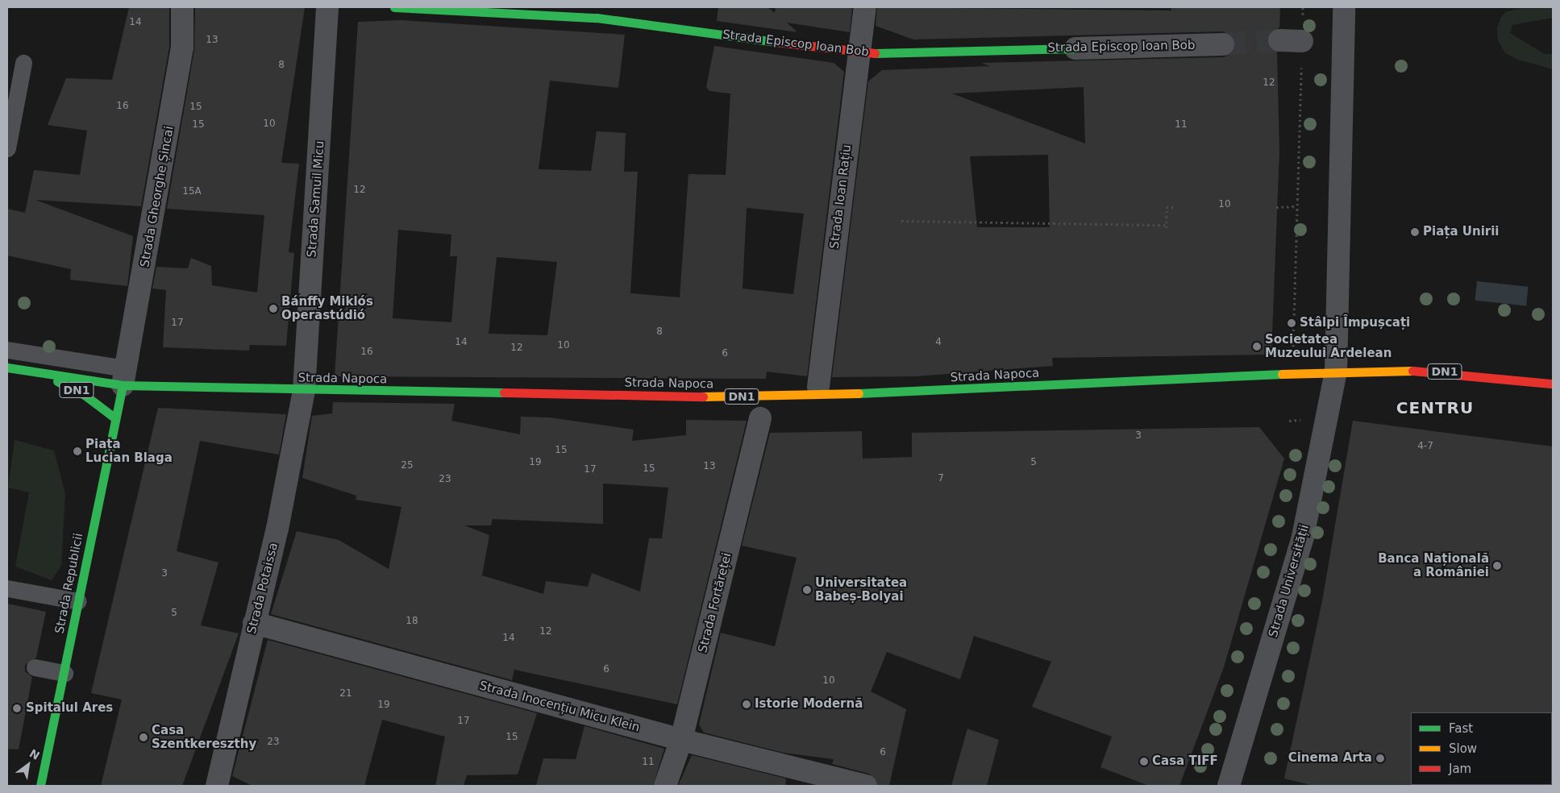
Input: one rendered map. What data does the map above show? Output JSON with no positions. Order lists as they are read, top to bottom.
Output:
{
  "streets": {
    "main road": [
      "Strada Episcop Ioan Bob",
      "DN1",
      "Strada Napoca",
      "Strada Republicii"
    ],
    "street": [
      "Strada Gheorghe Șincai",
      "Strada Ioan Rațiu",
      "Strada Samuil Micu",
      "Strada Universității",
      "Strada Potaissa",
      "Strada Fortăreței",
      "Strada Inocențiu Micu Klein"
    ]
  },
  "crossings": [
    ["Strada Episcop Ioan Bob", "Strada Ioan Rațiu"],
    ["Strada Gheorghe Șincai", "DN1"],
    ["Strada Gheorghe Șincai", "Strada Napoca"],
    ["Strada Gheorghe Șincai", "Strada Republicii"],
    ["Strada Samuil Micu", "Strada Napoca"],
    ["Strada Samuil Micu", "Strada Potaissa"],
    ["DN1", "Strada Napoca"],
    ["DN1", "Strada Universității"],
    ["DN1", "Strada Republicii"],
    ["Strada Napoca", "Strada Universității"],
    ["Strada Napoca", "Strada Republicii"],
    ["Strada Napoca", "Strada Potaissa"],
    ["Strada Potaissa", "Strada Inocențiu Micu Klein"],
    ["Strada Fortăreței", "Strada Inocențiu Micu Klein"]
  ],
  "districts": ["CENTRU"],
  "places": [
    "Piața Unirii",
    "Bánffy Miklós Operastúdió",
    "Stâlpi Împușcați",
    "Societatea Muzeului Ardelean",
    "Piața Lucian Blaga",
    "Banca Națională a României",
    "Universitatea Babeș-Bolyai",
    "Istorie Modernă",
    "Spitalul Ares",
    "Casa Szentkereszthy",
    "Cinema Arta",
    "Casa TIFF"
  ],
  "house_numbers": [
    "14",
    "13",
    "8",
    "12",
    "16",
    "15",
    "10",
    "15",
    "11",
    "12",
    "15A",
    "10",
    "17",
    "8",
    "14",
    "4",
    "10",
    "12",
    "16",
    "6",
    "3",
    "4-7",
    "15",
    "19",
    "5",
    "25",
    "13",
    "15",
    "17",
    "7",
    "23",
    "3",
    "5",
    "18",
    "12",
    "14",
    "6",
    "10",
    "21",
    "19",
    "17",
    "15",
    "23",
    "6",
    "11"
  ],
  "legend": ["Fast", "Slow", "Jam"],
  "north": "top right"
}
